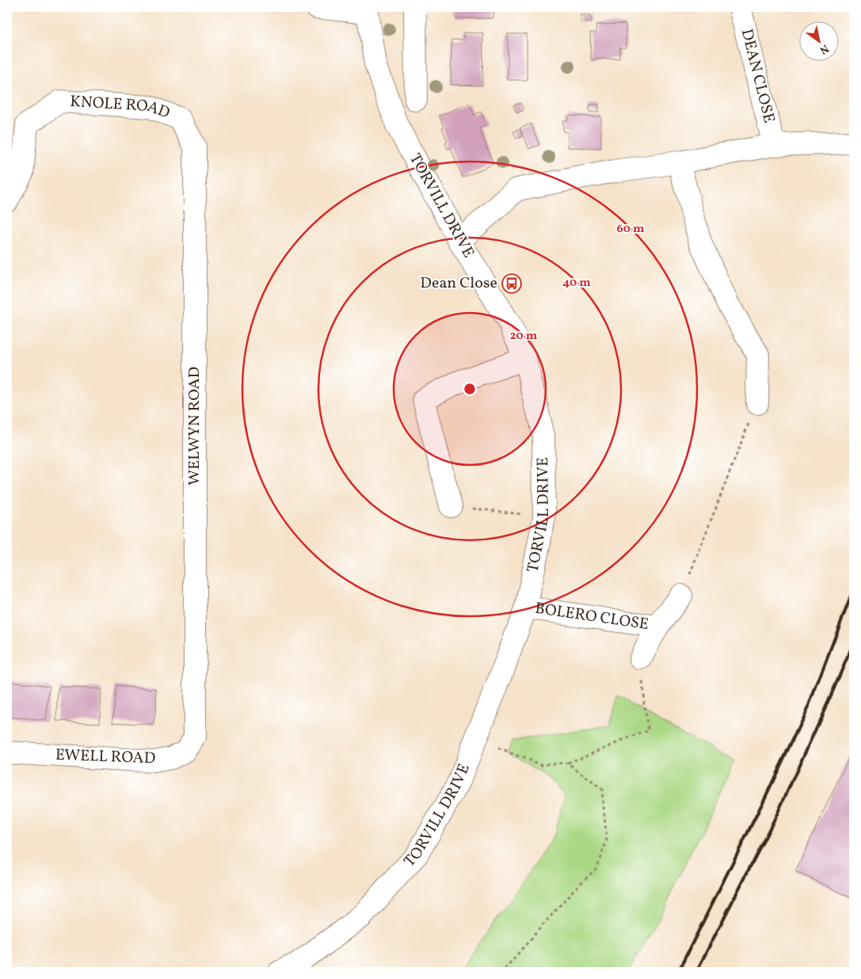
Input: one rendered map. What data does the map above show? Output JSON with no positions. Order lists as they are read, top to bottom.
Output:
{
  "streets": {
    "street": [
      "DEAN CLOSE",
      "KNOLE ROAD",
      "TORVILL DRIVE",
      "WELWYN ROAD",
      "BOLERO CLOSE",
      "EWELL ROAD"
    ]
  },
  "crossings": [
    ["DEAN CLOSE", "TORVILL DRIVE"],
    ["KNOLE ROAD", "WELWYN ROAD"],
    ["TORVILL DRIVE", "BOLERO CLOSE"],
    ["WELWYN ROAD", "EWELL ROAD"]
  ],
  "places": {
    "bus stop": ["Dean Close"]
  },
  "north": "bottom right",
  "rings": ["60 m", "40 m", "20 m"]
}
